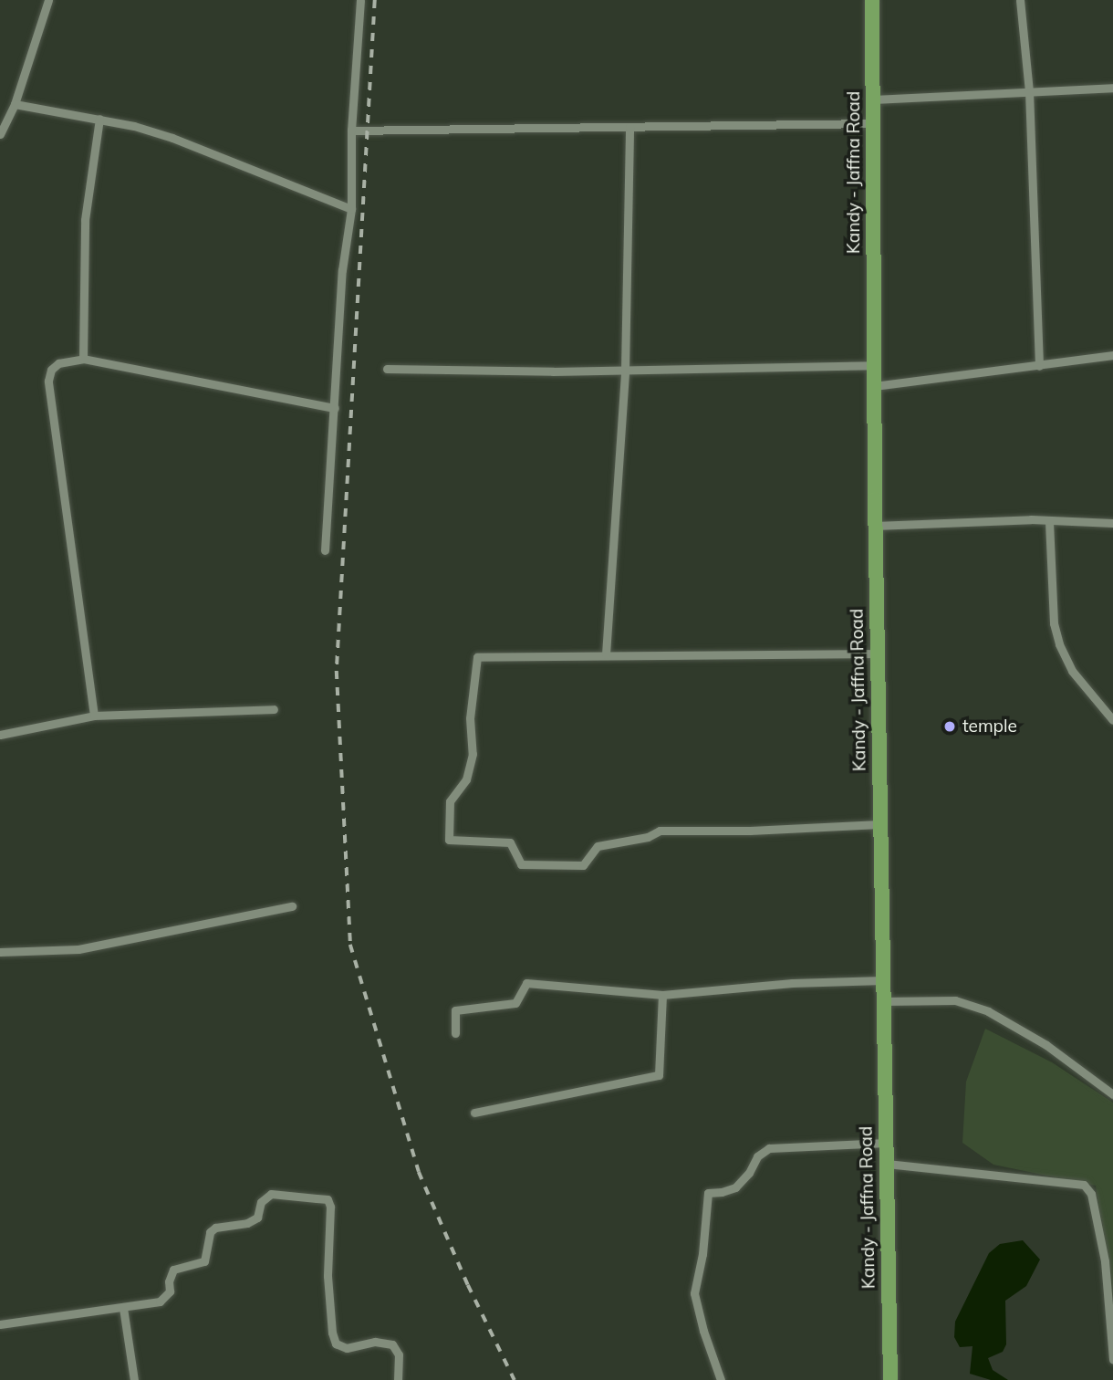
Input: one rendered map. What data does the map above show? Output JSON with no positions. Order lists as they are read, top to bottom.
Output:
{
  "streets": {
    "highway": ["Kandy - Jaffna Road"]
  },
  "places": ["temple"]
}
